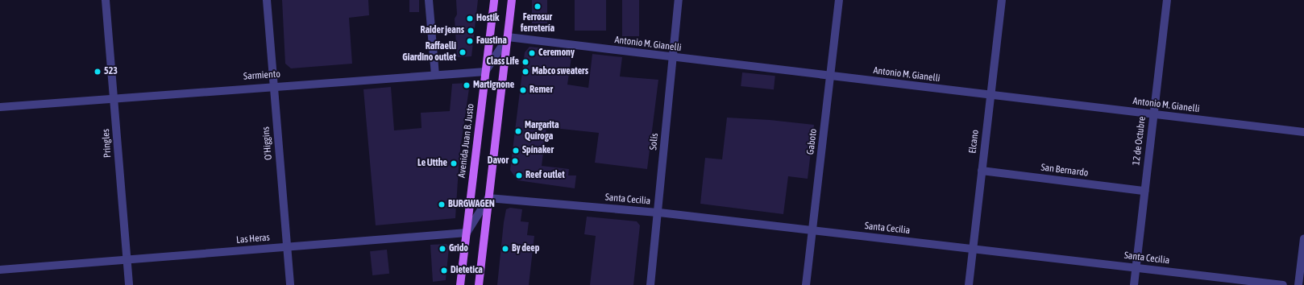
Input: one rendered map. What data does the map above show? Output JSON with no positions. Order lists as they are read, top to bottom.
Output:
{
  "streets": {
    "main road": ["Avenida Juan B. Justo"],
    "street": [
      "Antonio M. Gianelli",
      "Sarmiento",
      "12 de Octubre",
      "Solís",
      "Gaboto",
      "Elcano",
      "Pringles",
      "O'Higgins",
      "San Bernardo",
      "Santa Cecilia",
      "Las Heras"
    ]
  },
  "crossings": [
    ["Antonio M. Gianelli", "12 de Octubre"],
    ["Antonio M. Gianelli", "Solís"],
    ["Antonio M. Gianelli", "Gaboto"],
    ["Antonio M. Gianelli", "Elcano"],
    ["Sarmiento", "Avenida Juan B. Justo"],
    ["Sarmiento", "Pringles"],
    ["Sarmiento", "O'Higgins"],
    ["Avenida Juan B. Justo", "Las Heras"],
    ["12 de Octubre", "San Bernardo"],
    ["12 de Octubre", "Santa Cecilia"],
    ["Solís", "Santa Cecilia"],
    ["Gaboto", "Santa Cecilia"],
    ["Elcano", "San Bernardo"],
    ["Elcano", "Santa Cecilia"],
    ["Pringles", "Las Heras"],
    ["O'Higgins", "Las Heras"]
  ],
  "places": [
    "Ferrosur ferretería",
    "Hostik",
    "Raider jeans",
    "Faustina",
    "Raffaelli Giardino outlet",
    "Ceremony",
    "Class Life",
    "523",
    "Mabco sweaters",
    "Martignone",
    "Remer",
    "Margarita Quiroga",
    "Spínaker",
    "Davor",
    "Le Utthe",
    "Reef outlet",
    "BURGWAGEN",
    "Grido",
    "By deep",
    "Dietetica"
  ]
}
